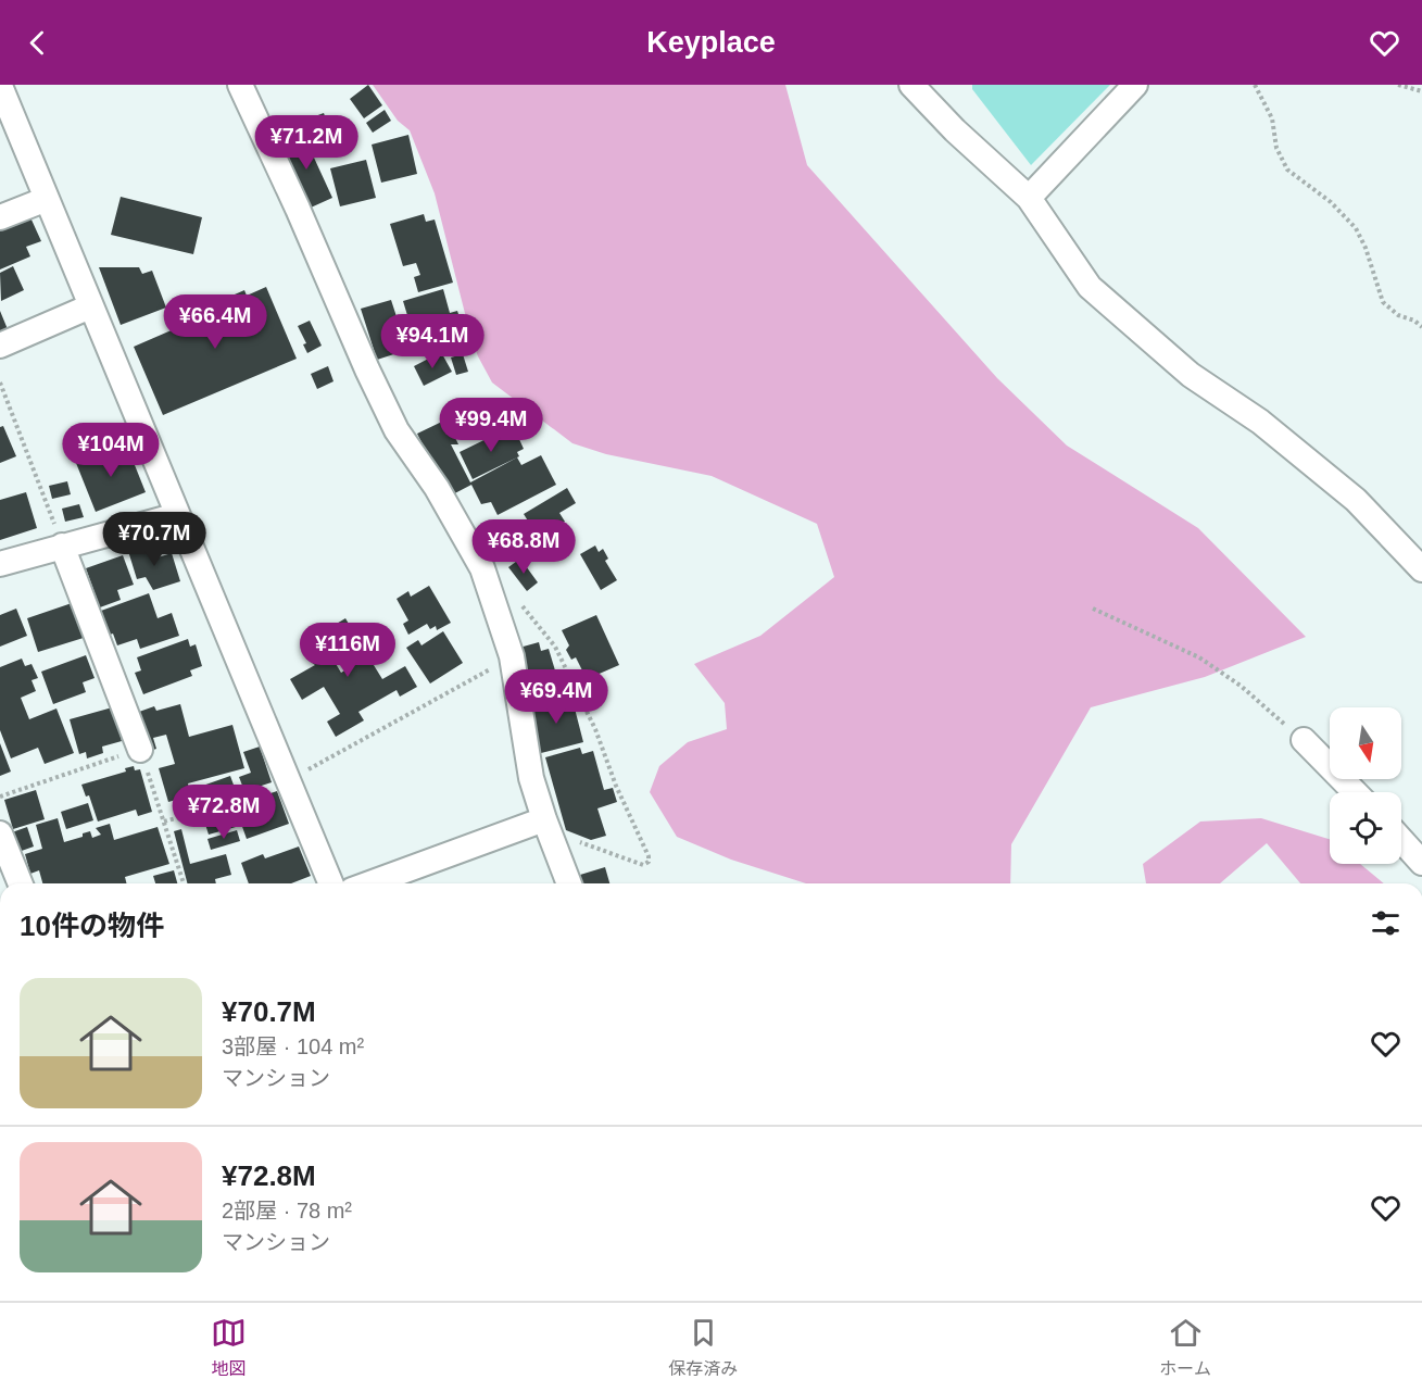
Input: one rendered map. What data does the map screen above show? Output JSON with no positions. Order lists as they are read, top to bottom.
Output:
{
  "north": "bottom",
  "page": {
    "header": "Keyplace",
    "price": [
      "¥71.2M",
      "¥66.4M",
      "¥94.1M",
      "¥99.4M",
      "¥104M",
      "¥70.7M",
      "¥68.8M",
      "¥116M",
      "¥69.4M",
      "¥72.8M"
    ],
    "heading": "10件の物件",
    "list": [
      {
        "name": "¥70.7M",
        "note": "3部屋 · 104 m² · マンション"
      },
      {
        "name": "¥72.8M",
        "note": "2部屋 · 78 m² · マンション"
      }
    ],
    "tabs": ["地図", "保存済み", "ホーム"]
  }
}
